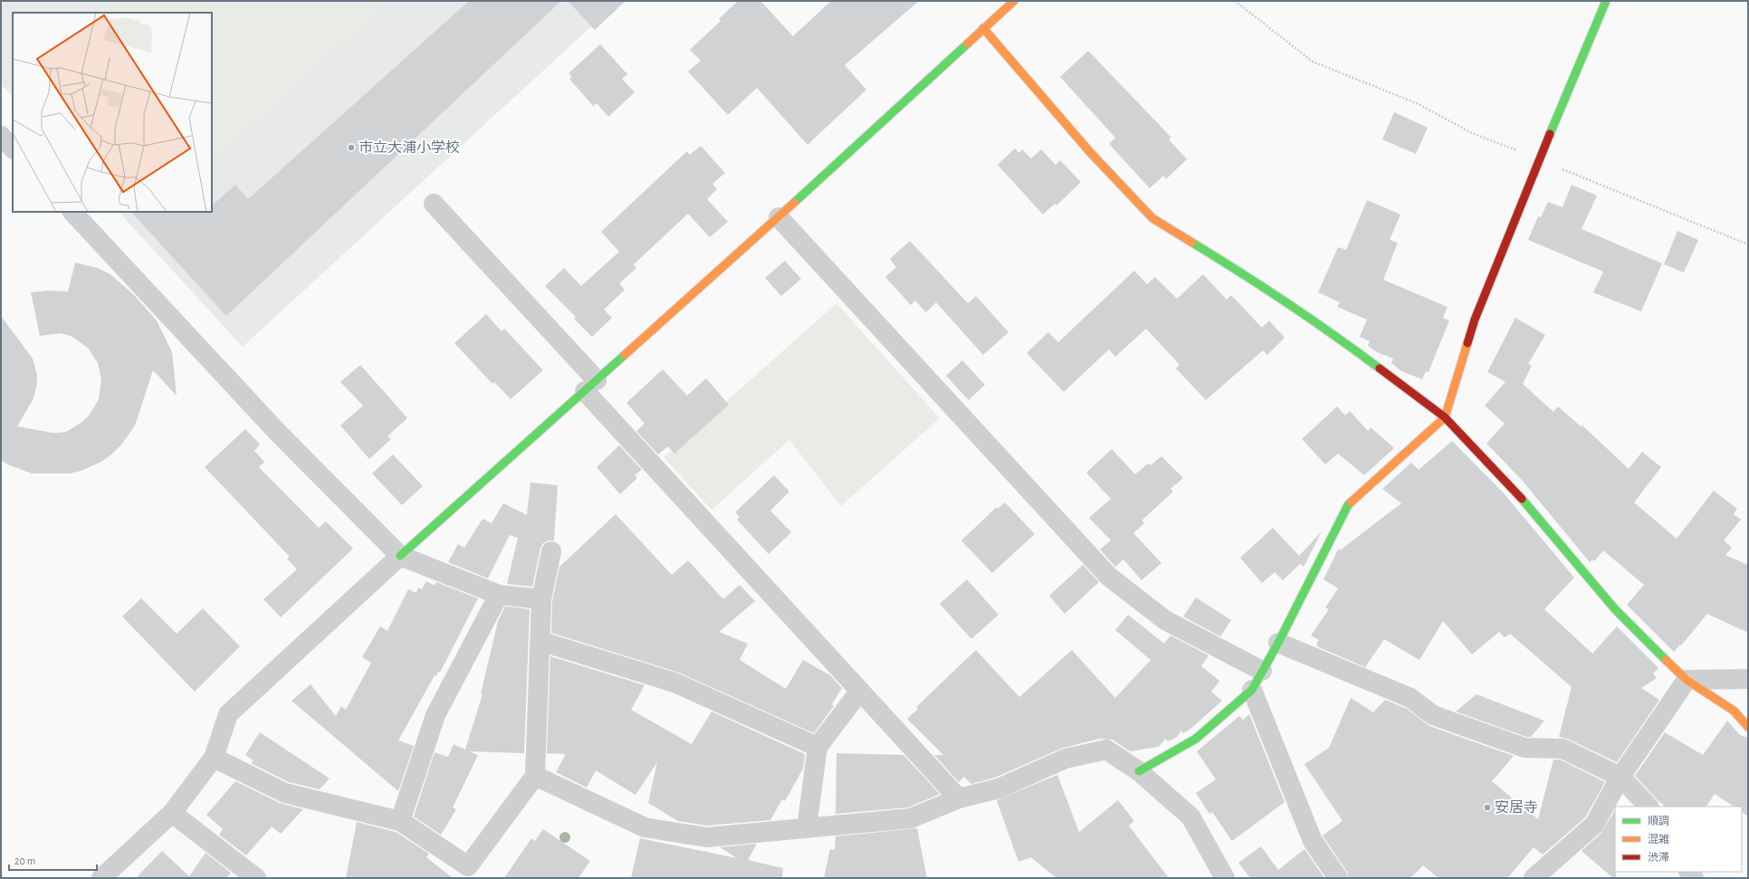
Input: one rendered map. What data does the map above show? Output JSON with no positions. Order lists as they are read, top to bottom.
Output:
{
  "places": ["市立大浦小学校", "安居寺"],
  "legend": ["順調", "混雑", "渋滞"],
  "scale_bar": "20 m"
}
